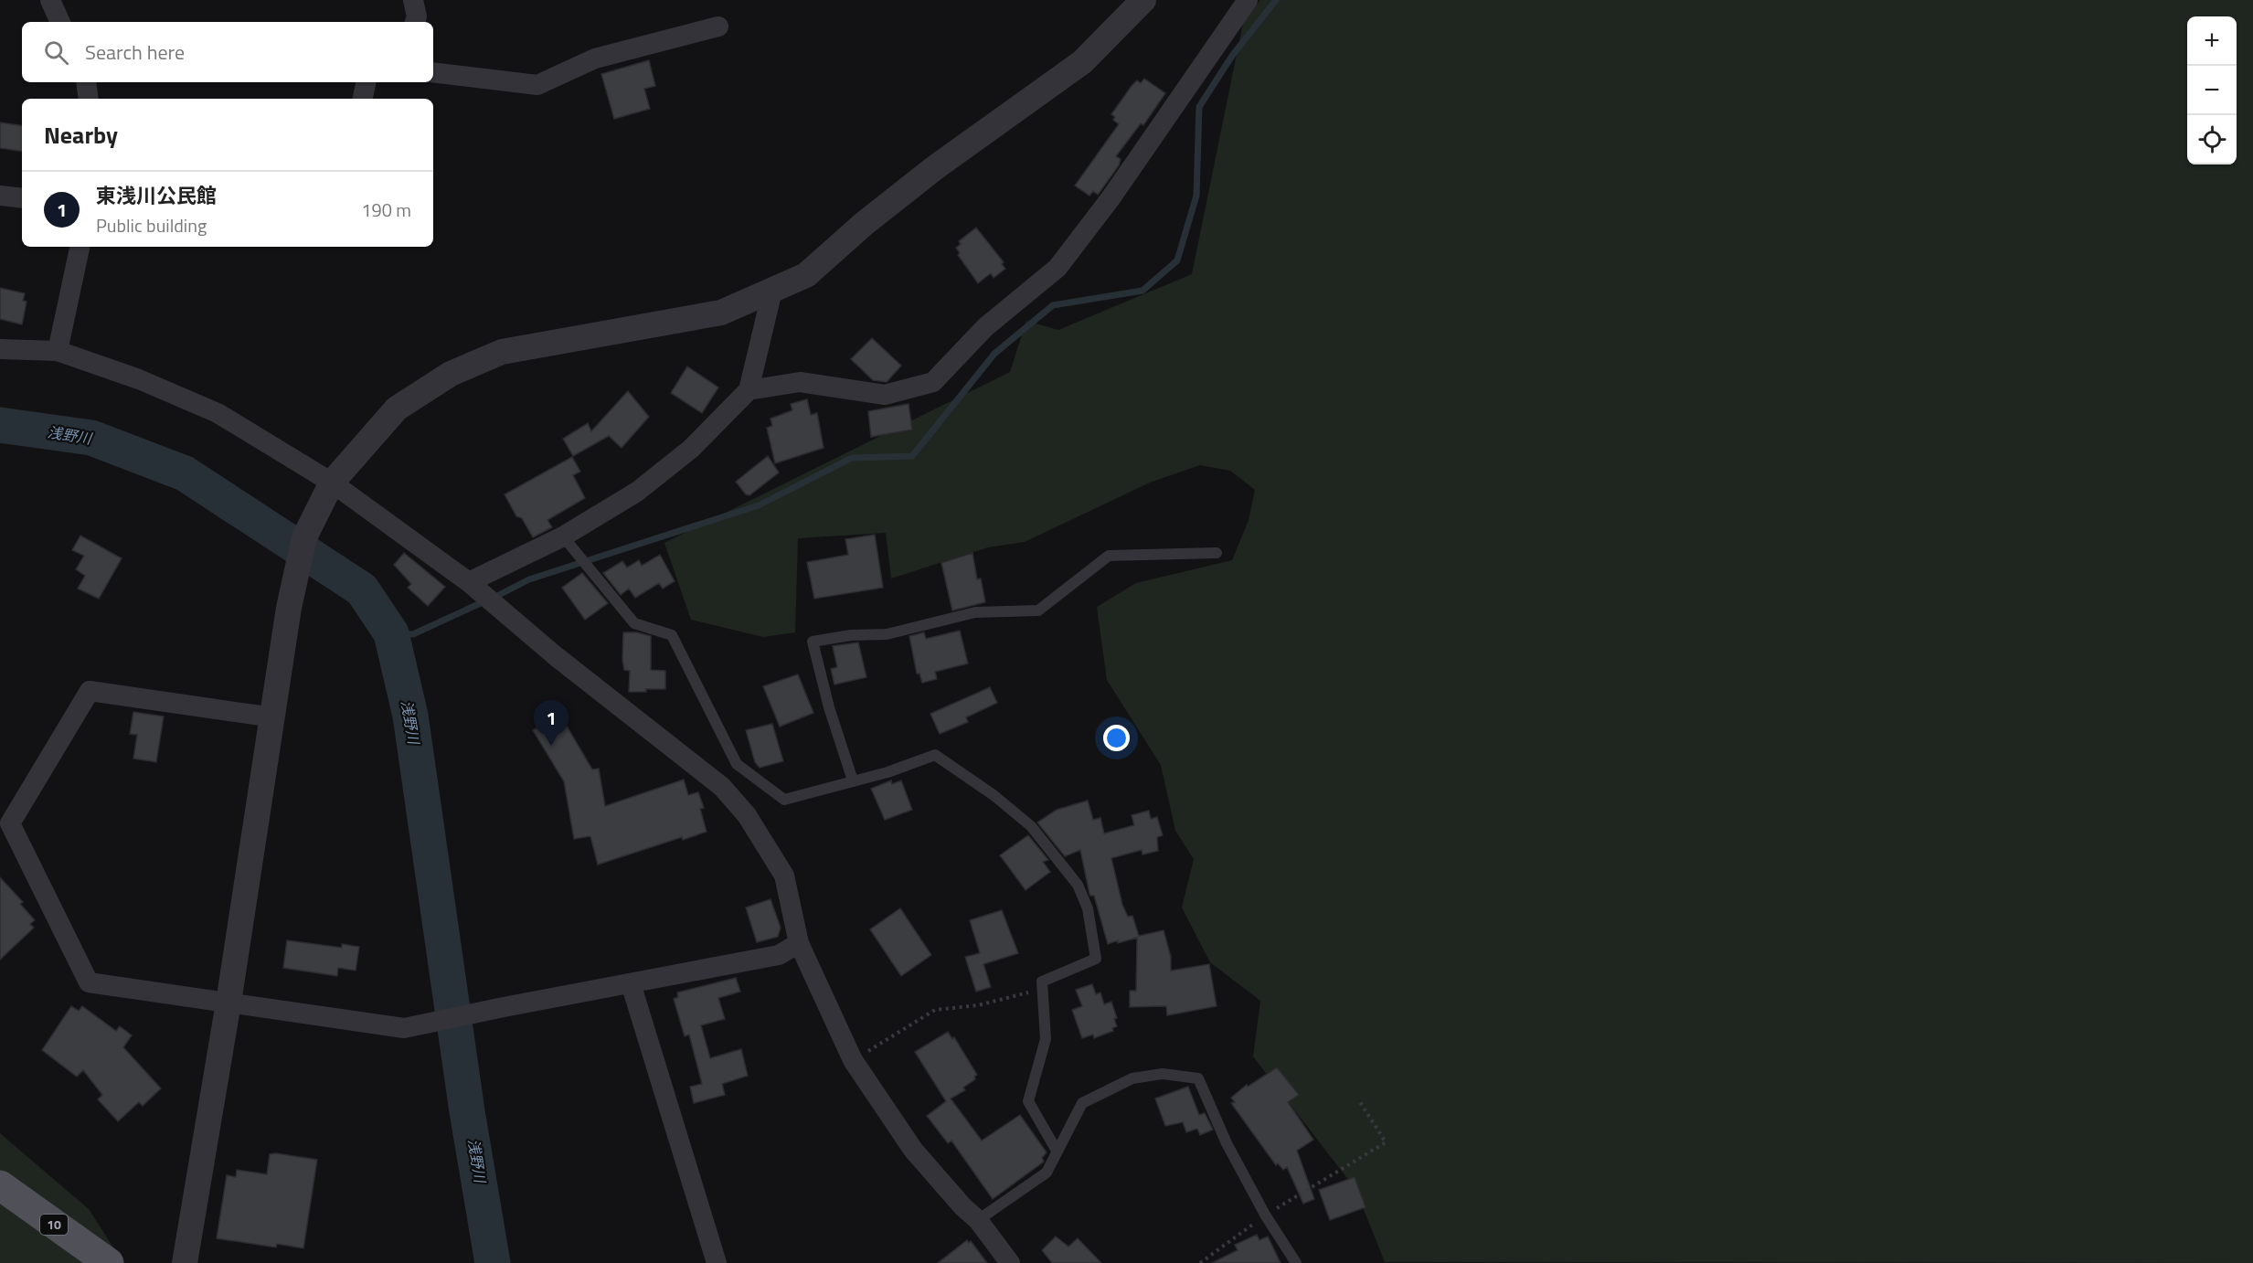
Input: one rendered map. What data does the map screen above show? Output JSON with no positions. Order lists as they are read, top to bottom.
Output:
{
  "streets": {
    "main road": ["10"]
  },
  "water": ["浅野川"],
  "page": {
    "map_buttons": ["+", "−"],
    "search": "Search here",
    "heading": "Nearby",
    "list": [
      {
        "mark": "1",
        "name": "東浅川公民館",
        "note": "Public building",
        "value": "190 m"
      }
    ],
    "pins": "1"
  }
}
